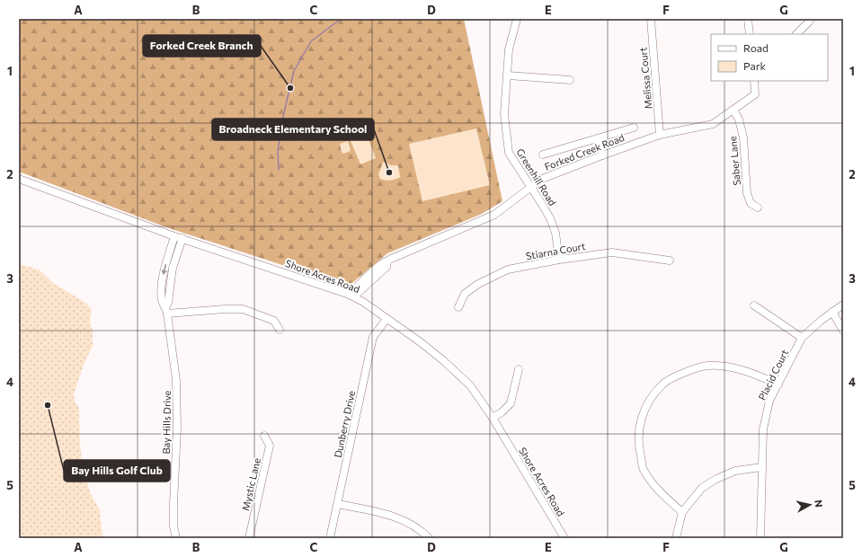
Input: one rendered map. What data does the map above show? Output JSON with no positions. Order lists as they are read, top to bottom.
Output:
{
  "streets": {
    "street": [
      "Melissa Court",
      "Forked Creek Road",
      "Saber Lane",
      "Greenhill Road",
      "Stiarna Court",
      "Shore Acres Road",
      "Placid Court",
      "Bay Hills Drive",
      "Dunberry Drive",
      "Mystic Lane"
    ]
  },
  "crossings": [
    ["Melissa Court", "Forked Creek Road"],
    ["Forked Creek Road", "Saber Lane"],
    ["Forked Creek Road", "Greenhill Road"],
    ["Forked Creek Road", "Shore Acres Road"],
    ["Greenhill Road", "Stiarna Court"],
    ["Shore Acres Road", "Bay Hills Drive"],
    ["Shore Acres Road", "Dunberry Drive"]
  ],
  "places": ["Forked Creek Branch", "Broadneck Elementary School", "Bay Hills Golf Club"],
  "legend": ["Road", "Park"],
  "north": "right",
  "grid": {
    "columns": [
      "A",
      "B",
      "C",
      "D",
      "E",
      "F",
      "G"
    ],
    "rows": [
      "1",
      "2",
      "3",
      "4",
      "5"
    ]
  }
}
